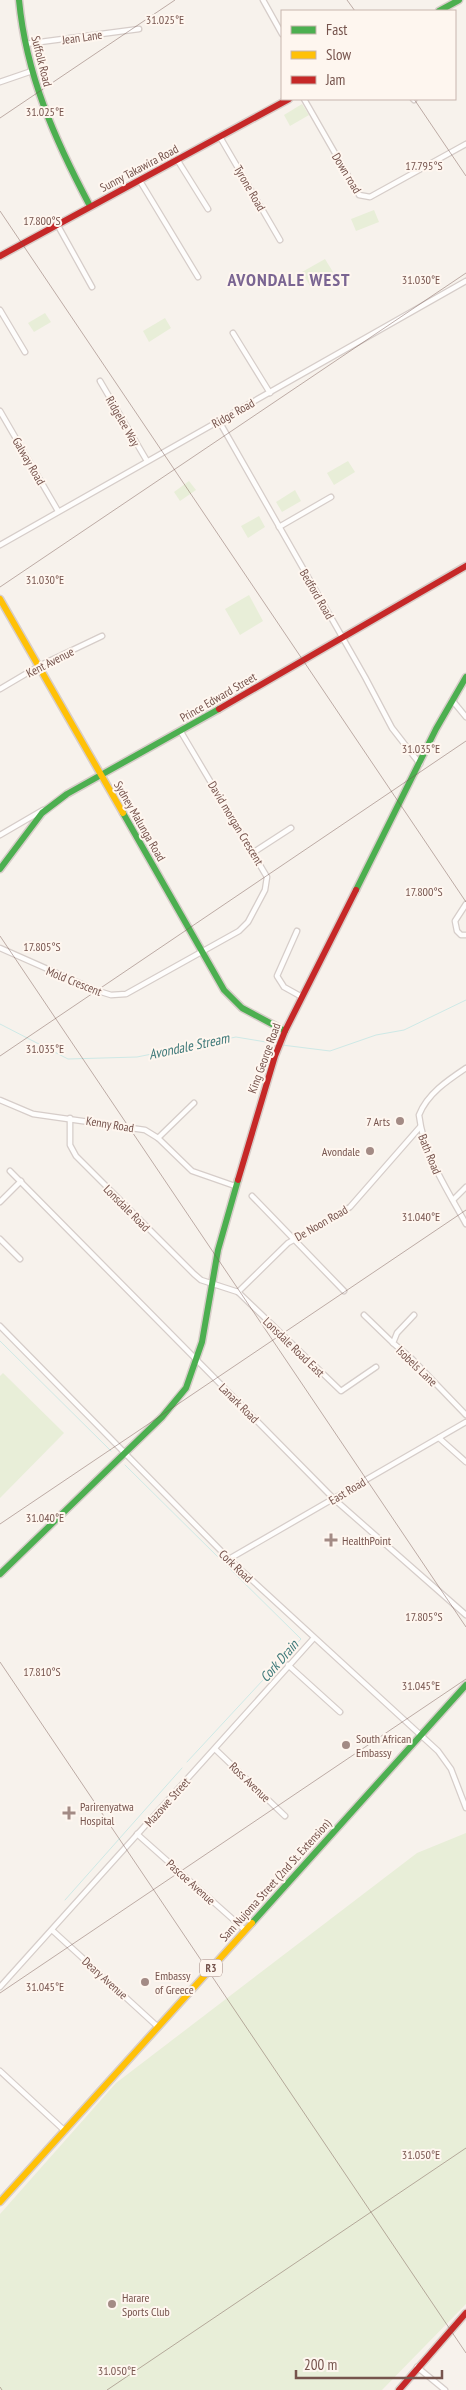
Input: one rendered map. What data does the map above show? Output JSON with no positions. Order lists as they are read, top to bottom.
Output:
{
  "streets": {
    "main road": [
      "Suffolk Road",
      "Sunny Takawira Road",
      "Prince Edward Street",
      "Sydney Malunga Road",
      "King George Road",
      "Sam Nujoma Street (2nd St. Extension)",
      "R3"
    ],
    "street": [
      "Jean Lane",
      "Down road",
      "Tyrone Road",
      "Ridge Road",
      "Ridgelee Way",
      "Galway Road",
      "Bedford Road",
      "Kent Avenue",
      "David morgan Crescent",
      "Mold Crescent",
      "Kenny Road",
      "Bath Road",
      "Lonsdale Road",
      "De Noon Road",
      "Lonsdale Road East",
      "Isobels Lane",
      "Lanark Road",
      "East Road",
      "Cork Road",
      "Ross Avenue",
      "Mazowe Street",
      "Pascoe Avenue",
      "Deary Avenue"
    ]
  },
  "crossings": [
    ["Jean Lane", "Suffolk Road"],
    ["Suffolk Road", "Sunny Takawira Road"],
    ["Sunny Takawira Road", "Tyrone Road"],
    ["Ridge Road", "Ridgelee Way"],
    ["Ridge Road", "Galway Road"],
    ["Ridge Road", "Bedford Road"],
    ["Bedford Road", "Prince Edward Street"],
    ["Bedford Road", "King George Road"],
    ["Kent Avenue", "Sydney Malunga Road"],
    ["Prince Edward Street", "Sydney Malunga Road"],
    ["Prince Edward Street", "David morgan Crescent"],
    ["Sydney Malunga Road", "David morgan Crescent"],
    ["Sydney Malunga Road", "Mold Crescent"],
    ["Sydney Malunga Road", "King George Road"],
    ["David morgan Crescent", "Mold Crescent"],
    ["King George Road", "Kenny Road"],
    ["King George Road", "Lonsdale Road"],
    ["King George Road", "Lonsdale Road East"],
    ["King George Road", "Lanark Road"],
    ["King George Road", "Cork Road"],
    ["Kenny Road", "Lonsdale Road"],
    ["Bath Road", "De Noon Road"],
    ["Lonsdale Road", "Lonsdale Road East"],
    ["De Noon Road", "Lonsdale Road East"],
    ["Lanark Road", "East Road"],
    ["East Road", "Cork Road"],
    ["Cork Road", "Mazowe Street"],
    ["Cork Road", "Sam Nujoma Street (2nd St. Extension)"],
    ["Ross Avenue", "Mazowe Street"],
    ["Mazowe Street", "Pascoe Avenue"],
    ["Mazowe Street", "Deary Avenue"],
    ["Sam Nujoma Street (2nd St. Extension)", "Pascoe Avenue"],
    ["Sam Nujoma Street (2nd St. Extension)", "Deary Avenue"]
  ],
  "districts": ["AVONDALE WEST"],
  "water": ["Avondale Stream", "Cork Drain"],
  "places": {
    "other": [
      "7 Arts",
      "Avondale",
      "South African Embassy",
      "Embassy of Greece",
      "Harare Sports Club"
    ],
    "health": ["HealthPoint", "Parirenyatwa Hospital"]
  },
  "legend": ["Fast", "Slow", "Jam"],
  "scale_bar": "200 m",
  "coordinates": [
    "31.025°E",
    "17.795°S",
    "17.800°S",
    "31.030°E",
    "31.035°E",
    "17.805°S",
    "31.040°E",
    "17.810°S",
    "31.045°E",
    "31.050°E"
  ]
}
